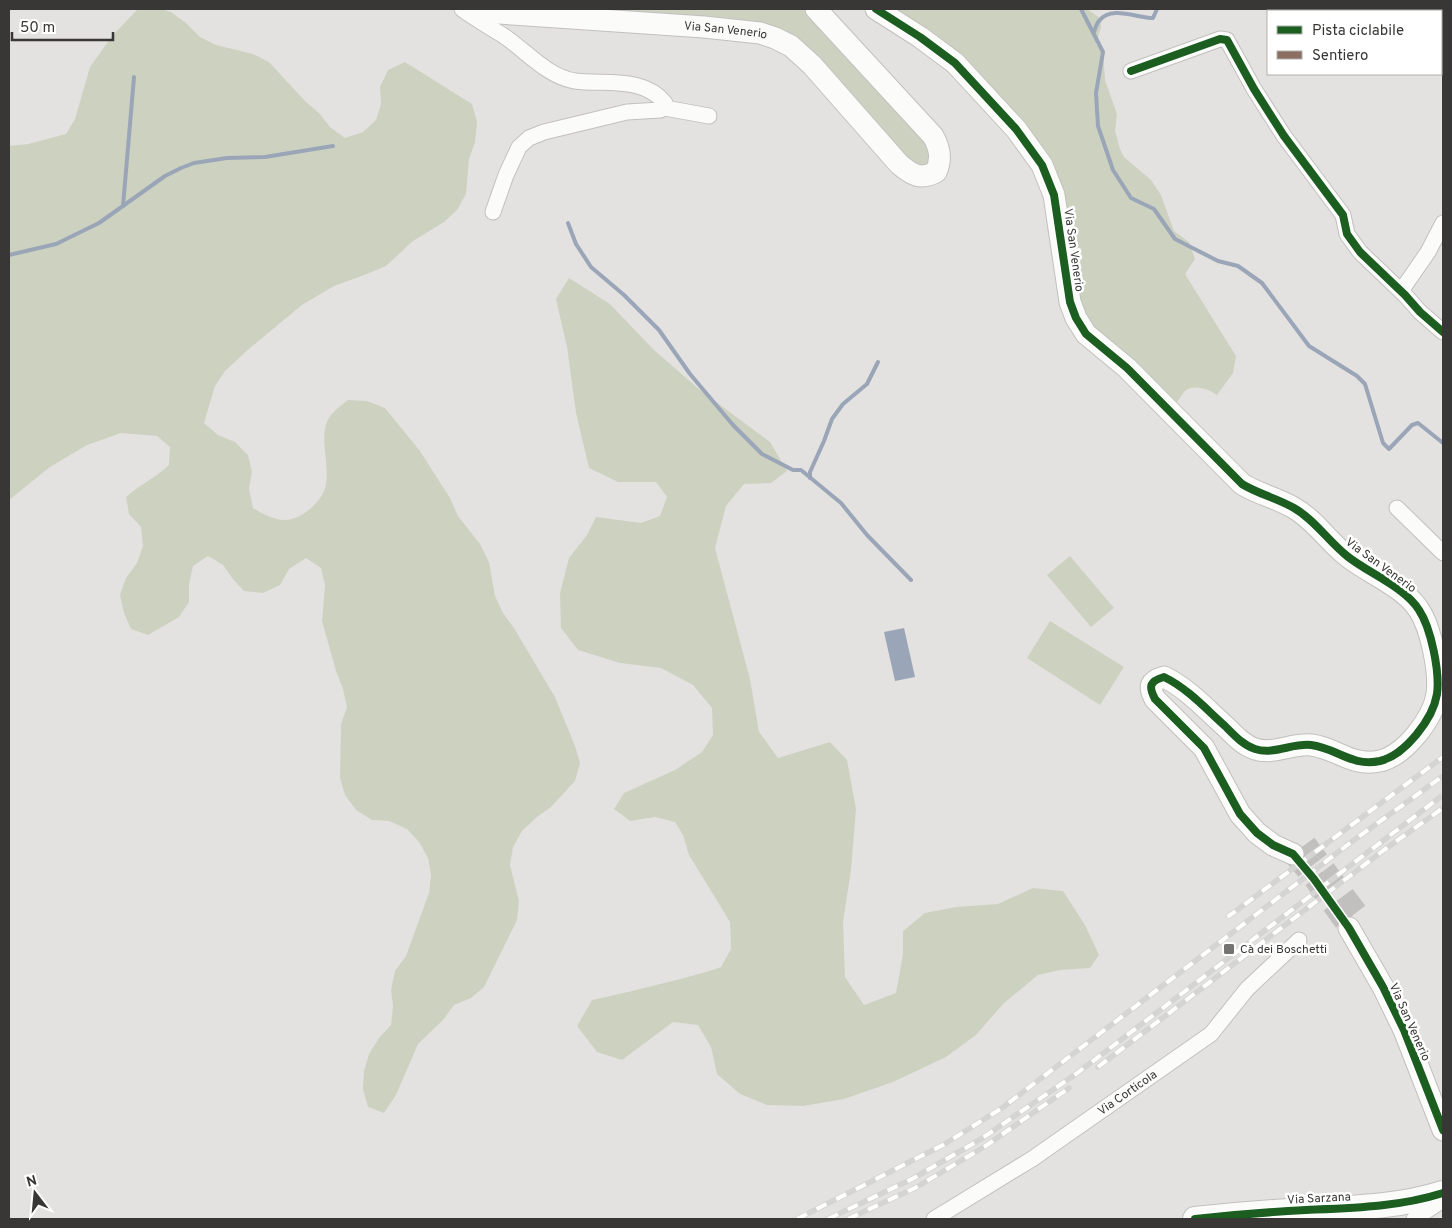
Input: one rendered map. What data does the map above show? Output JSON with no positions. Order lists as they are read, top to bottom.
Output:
{
  "streets": {
    "main road": ["Via Sarzana"],
    "street": ["Via San Venerio", "Via Corticola"]
  },
  "places": {
    "transit": ["Cà dei Boschetti"]
  },
  "legend": ["Pista ciclabile", "Sentiero"],
  "scale_bar": "50 m",
  "north": "top"
}
